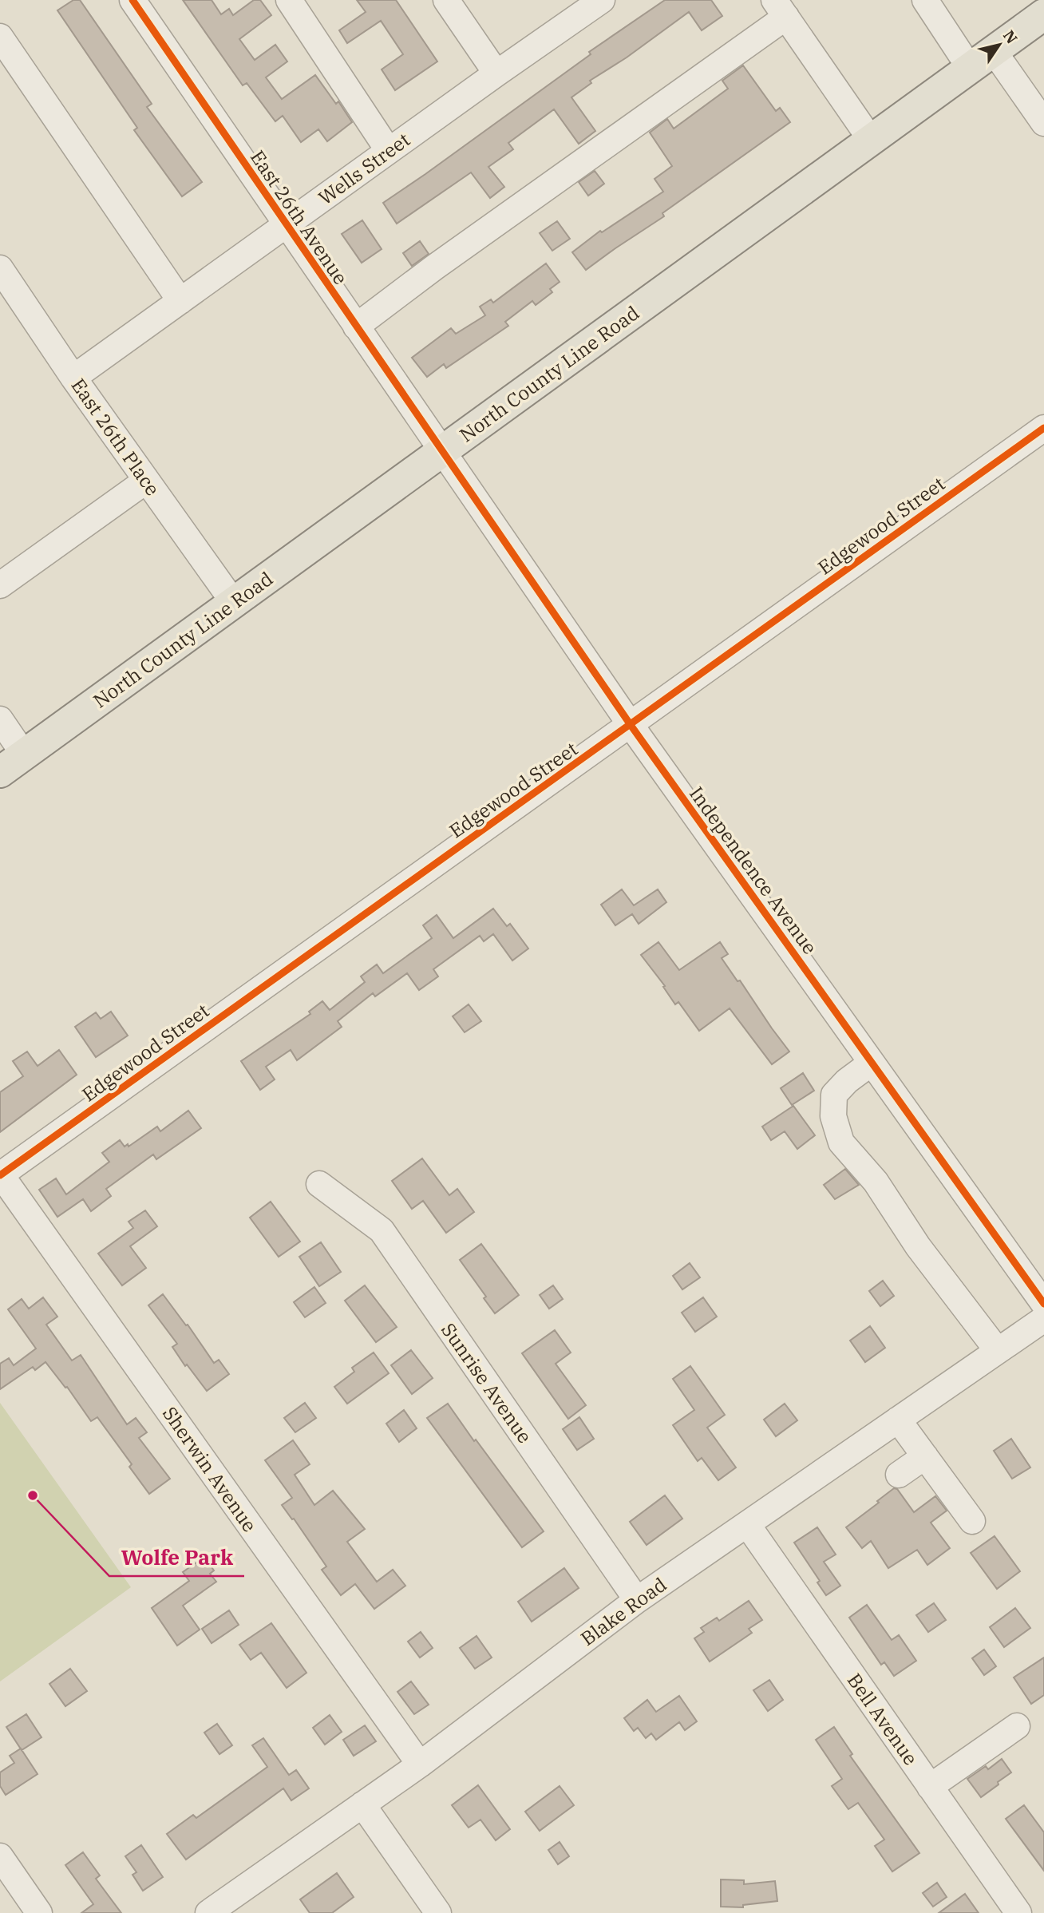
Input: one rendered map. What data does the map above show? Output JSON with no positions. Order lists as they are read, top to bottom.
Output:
{
  "streets": {
    "main road": ["North County Line Road"],
    "street": [
      "Wells Street",
      "East 26th Avenue",
      "East 26th Place",
      "Edgewood Street",
      "Independence Avenue",
      "Sunrise Avenue",
      "Sherwin Avenue",
      "Blake Road",
      "Bell Avenue"
    ]
  },
  "crossings": [
    ["Wells Street", "East 26th Avenue"],
    ["Wells Street", "East 26th Place"],
    ["East 26th Avenue", "North County Line Road"],
    ["East 26th Avenue", "Independence Avenue"],
    ["North County Line Road", "East 26th Place"],
    ["North County Line Road", "Independence Avenue"],
    ["Edgewood Street", "Independence Avenue"],
    ["Edgewood Street", "Sherwin Avenue"],
    ["Sunrise Avenue", "Blake Road"],
    ["Sherwin Avenue", "Blake Road"],
    ["Blake Road", "Bell Avenue"]
  ],
  "places": ["Wolfe Park"],
  "north": "top right"
}
